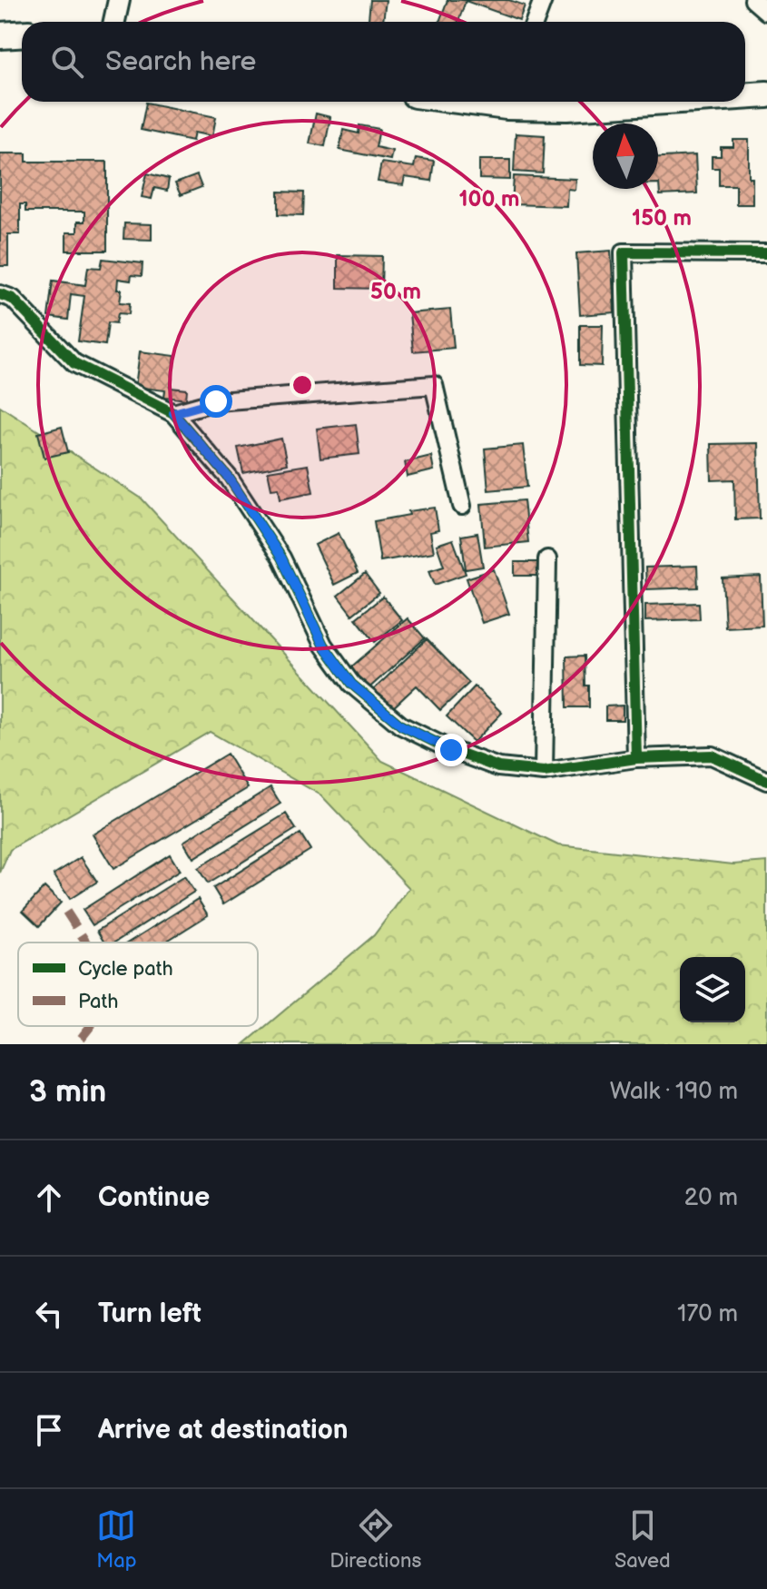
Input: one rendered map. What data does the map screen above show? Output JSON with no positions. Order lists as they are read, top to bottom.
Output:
{
  "legend": ["Cycle path", "Path"],
  "north": "top",
  "page": {
    "search": "Search here",
    "heading": ["3 min", "Walk · 190 m"],
    "list": [
      ["Continue", "20 m"],
      ["Turn left", "170 m"],
      "Arrive at destination"
    ],
    "nav": ["Map", "Directions", "Saved"]
  },
  "rings": ["100 m", "150 m", "50 m"]
}
